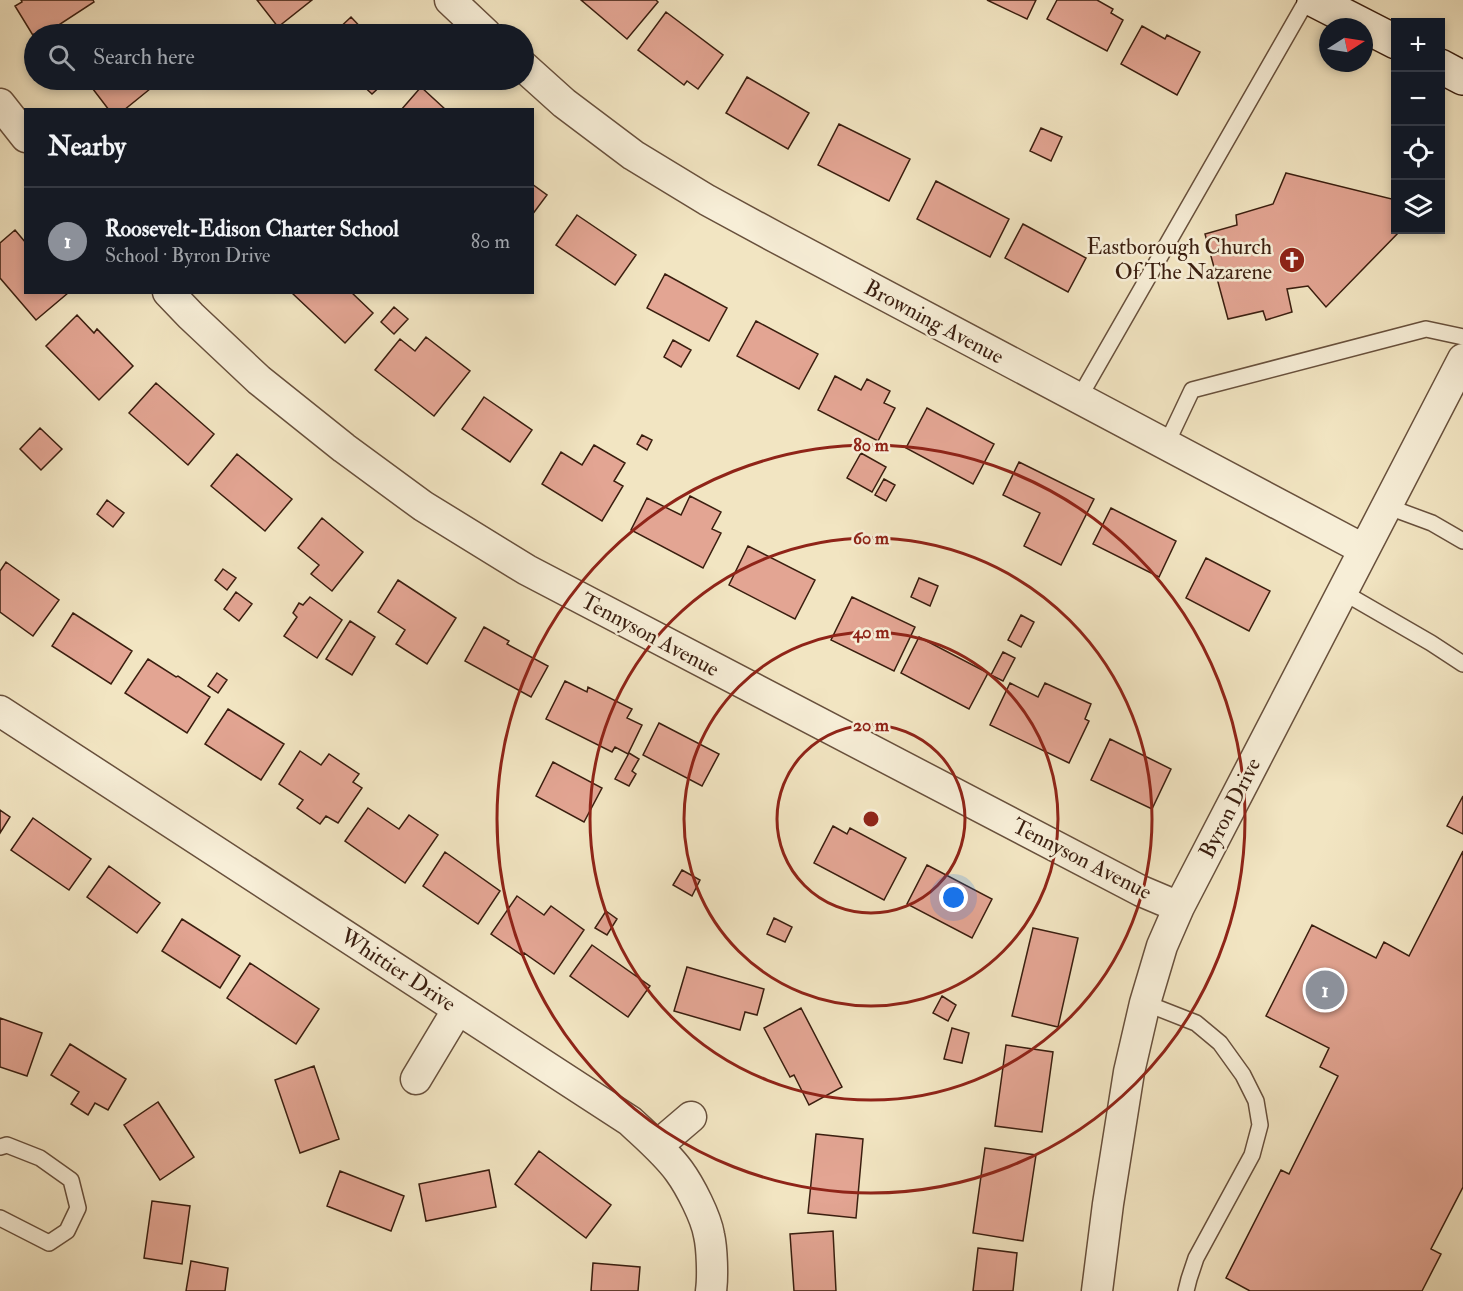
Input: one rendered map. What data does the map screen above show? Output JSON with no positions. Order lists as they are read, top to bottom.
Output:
{
  "streets": {
    "street": [
      "Browning Avenue",
      "Tennyson Avenue",
      "Byron Drive",
      "Whittier Drive"
    ]
  },
  "crossings": [
    ["Browning Avenue", "Byron Drive"],
    ["Tennyson Avenue", "Byron Drive"]
  ],
  "places": {
    "church": ["Eastborough Church Of The Nazarene"]
  },
  "north": "right",
  "page": {
    "map_buttons": ["+", "−"],
    "search": "Search here",
    "heading": "Nearby",
    "list": [
      {
        "mark": "1",
        "name": "Roosevelt-Edison Charter School",
        "note": "School · Byron Drive",
        "value": "80 m"
      }
    ],
    "pins": "1"
  },
  "rings": [
    "80 m",
    "60 m",
    "40 m",
    "20 m"
  ]
}
